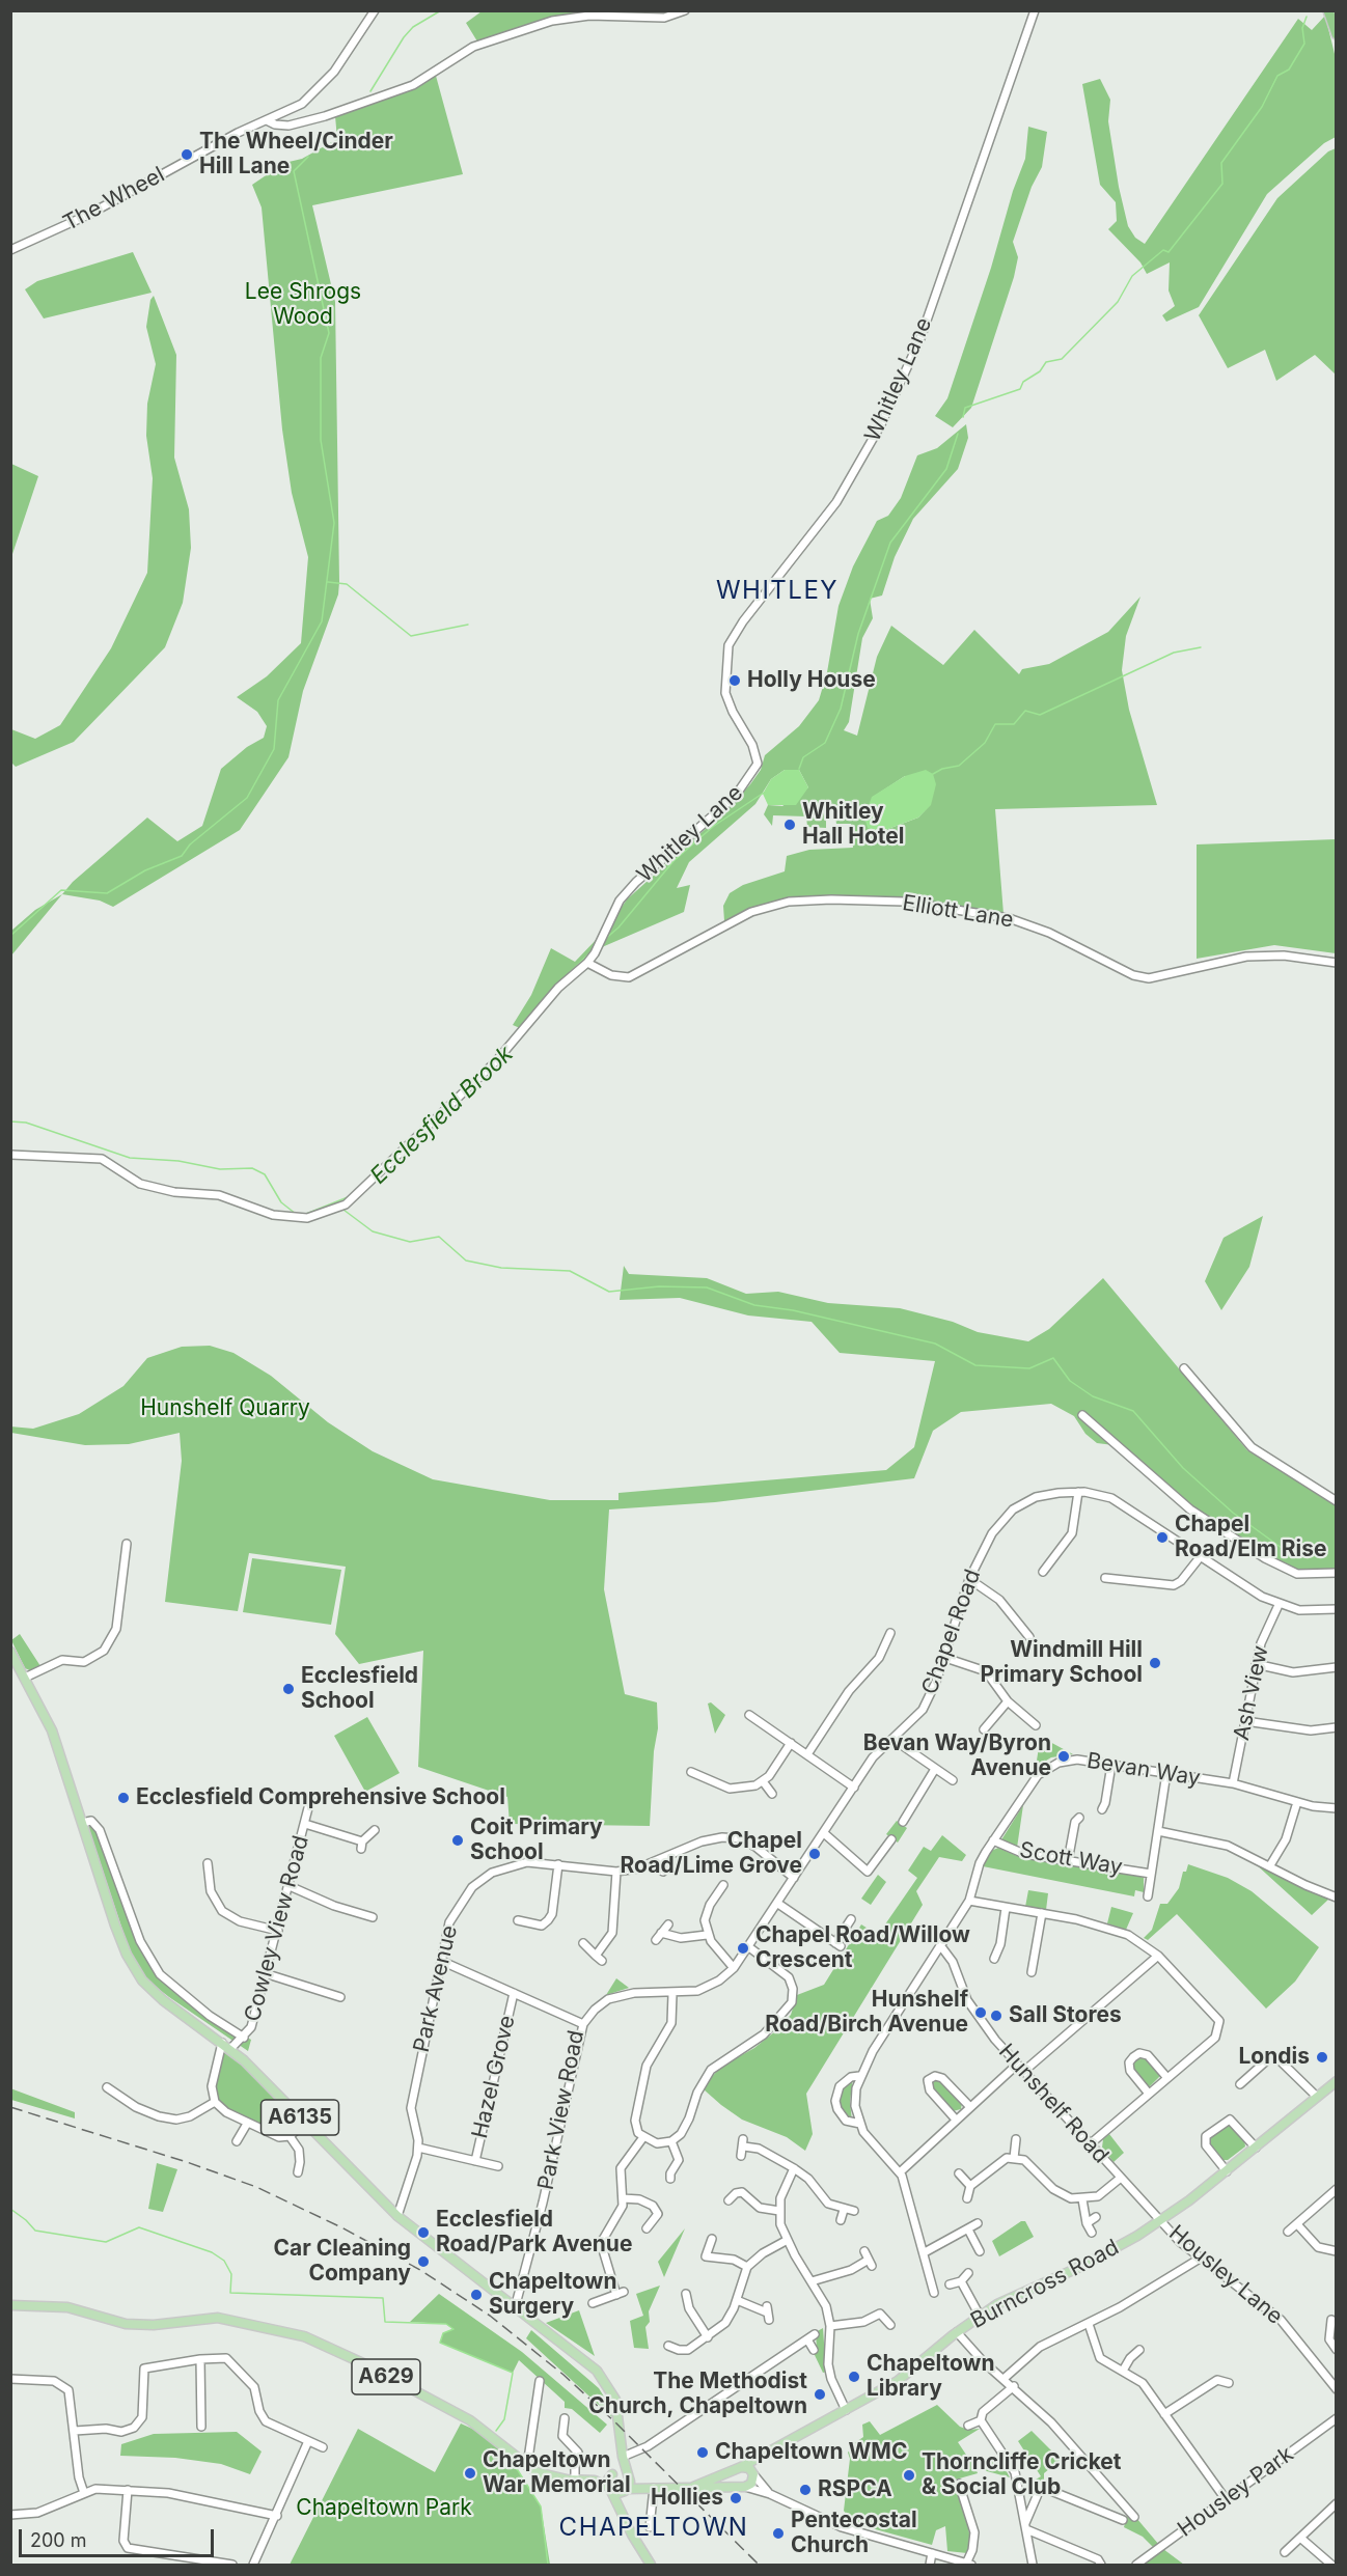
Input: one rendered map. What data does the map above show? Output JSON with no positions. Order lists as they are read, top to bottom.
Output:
{
  "streets": {
    "main road": ["A6135", "Burncross Road", "A629"],
    "street": [
      "The Wheel",
      "Whitley Lane",
      "Elliott Lane",
      "Chapel Road",
      "Ash View",
      "Bevan Way",
      "Scott Way",
      "Cowley View Road",
      "Park Avenue",
      "Hazel Grove",
      "Hunshelf Road",
      "Park View Road",
      "Housley Lane",
      "Housley Park"
    ]
  },
  "crossings": [
    ["Whitley Lane", "Elliott Lane"],
    ["Chapel Road", "Ash View"],
    ["Chapel Road", "Park Avenue"],
    ["Chapel Road", "Park View Road"],
    ["Ash View", "Bevan Way"],
    ["Bevan Way", "Scott Way"],
    ["Bevan Way", "Hunshelf Road"],
    ["Cowley View Road", "A6135"],
    ["Park Avenue", "Park View Road"],
    ["Park Avenue", "A6135"],
    ["Hazel Grove", "Park View Road"],
    ["Hunshelf Road", "Housley Lane"],
    ["Hunshelf Road", "Burncross Road"],
    ["Park View Road", "A6135"],
    ["A6135", "A629"],
    ["Housley Lane", "Burncross Road"]
  ],
  "districts": ["WHITLEY", "CHAPELTOWN"],
  "water": ["Ecclesfield Brook"],
  "parks": ["Lee Shrogs Wood", "Hunshelf Quarry", "Chapeltown Park"],
  "places": [
    "The Wheel/Cinder Hill Lane",
    "Holly House",
    "Whitley Hall Hotel",
    "Chapel Road/Elm Rise",
    "Windmill Hill Primary School",
    "Ecclesfield School",
    "Bevan Way/Byron Avenue",
    "Ecclesfield Comprehensive School",
    "Coit Primary School",
    "Chapel Road/Lime Grove",
    "Chapel Road/Willow Crescent",
    "Hunshelf Road/Birch Avenue",
    "Sall Stores",
    "Londis",
    "Ecclesfield Road/Park Avenue",
    "Car Cleaning Company",
    "Chapeltown Surgery",
    "Chapeltown Library",
    "The Methodist Church, Chapeltown",
    "Chapeltown WMC",
    "Chapeltown War Memorial",
    "Thorncliffe Cricket & Social Club",
    "RSPCA",
    "Hollies",
    "Pentecostal Church"
  ],
  "scale_bar": "200 m"
}
